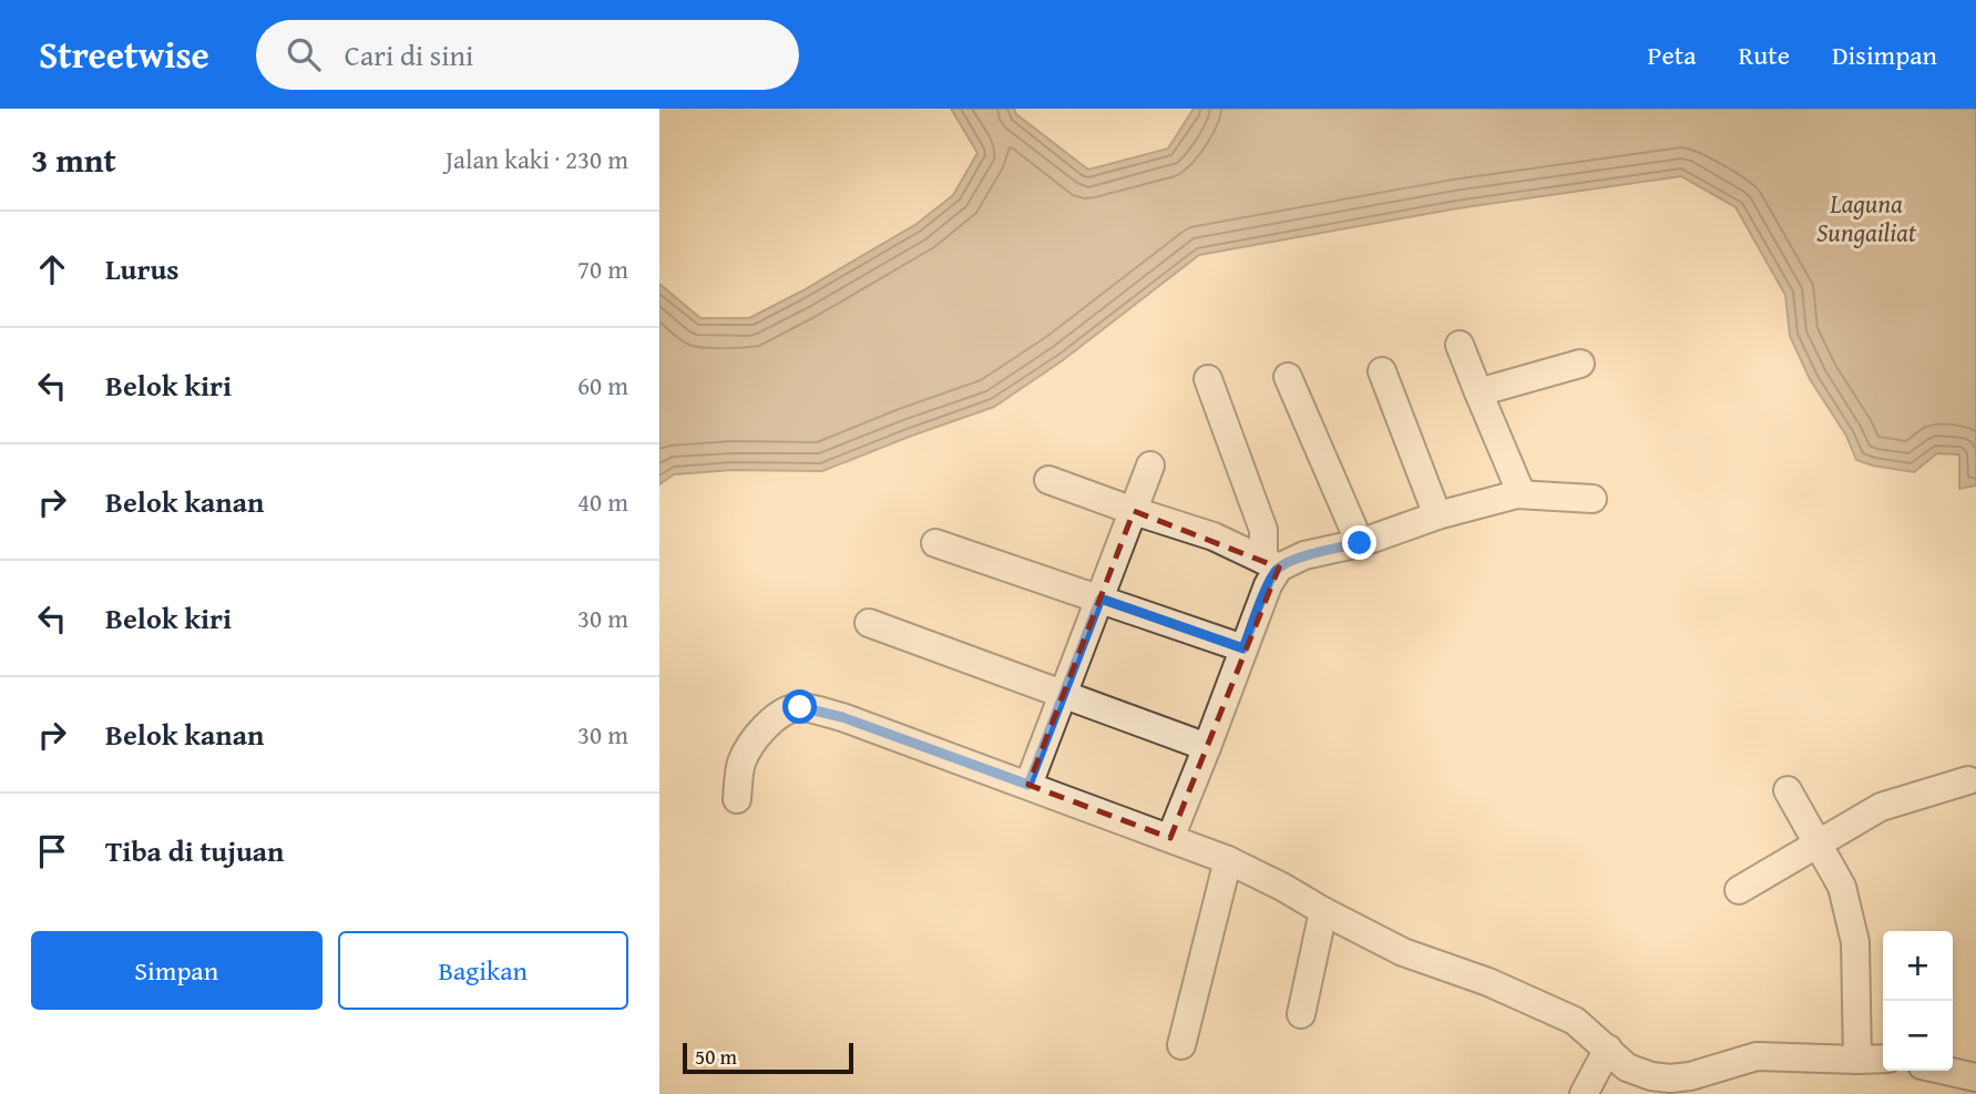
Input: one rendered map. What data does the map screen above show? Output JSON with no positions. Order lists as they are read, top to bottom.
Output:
{
  "water": ["Laguna Sungailiat"],
  "scale_bar": "50 m",
  "page": {
    "header": "Streetwise",
    "search": "Cari di sini",
    "nav": ["Peta", "Rute", "Disimpan"],
    "heading": ["3 mnt", "Jalan kaki · 230 m"],
    "list": [
      ["Lurus", "70 m"],
      ["Belok kiri", "60 m"],
      ["Belok kanan", "40 m"],
      ["Belok kiri", "30 m"],
      ["Belok kanan", "30 m"],
      "Tiba di tujuan"
    ],
    "buttons": ["Simpan", "Bagikan"],
    "map_buttons": ["+", "−"],
    "scale": "50 m"
  }
}
